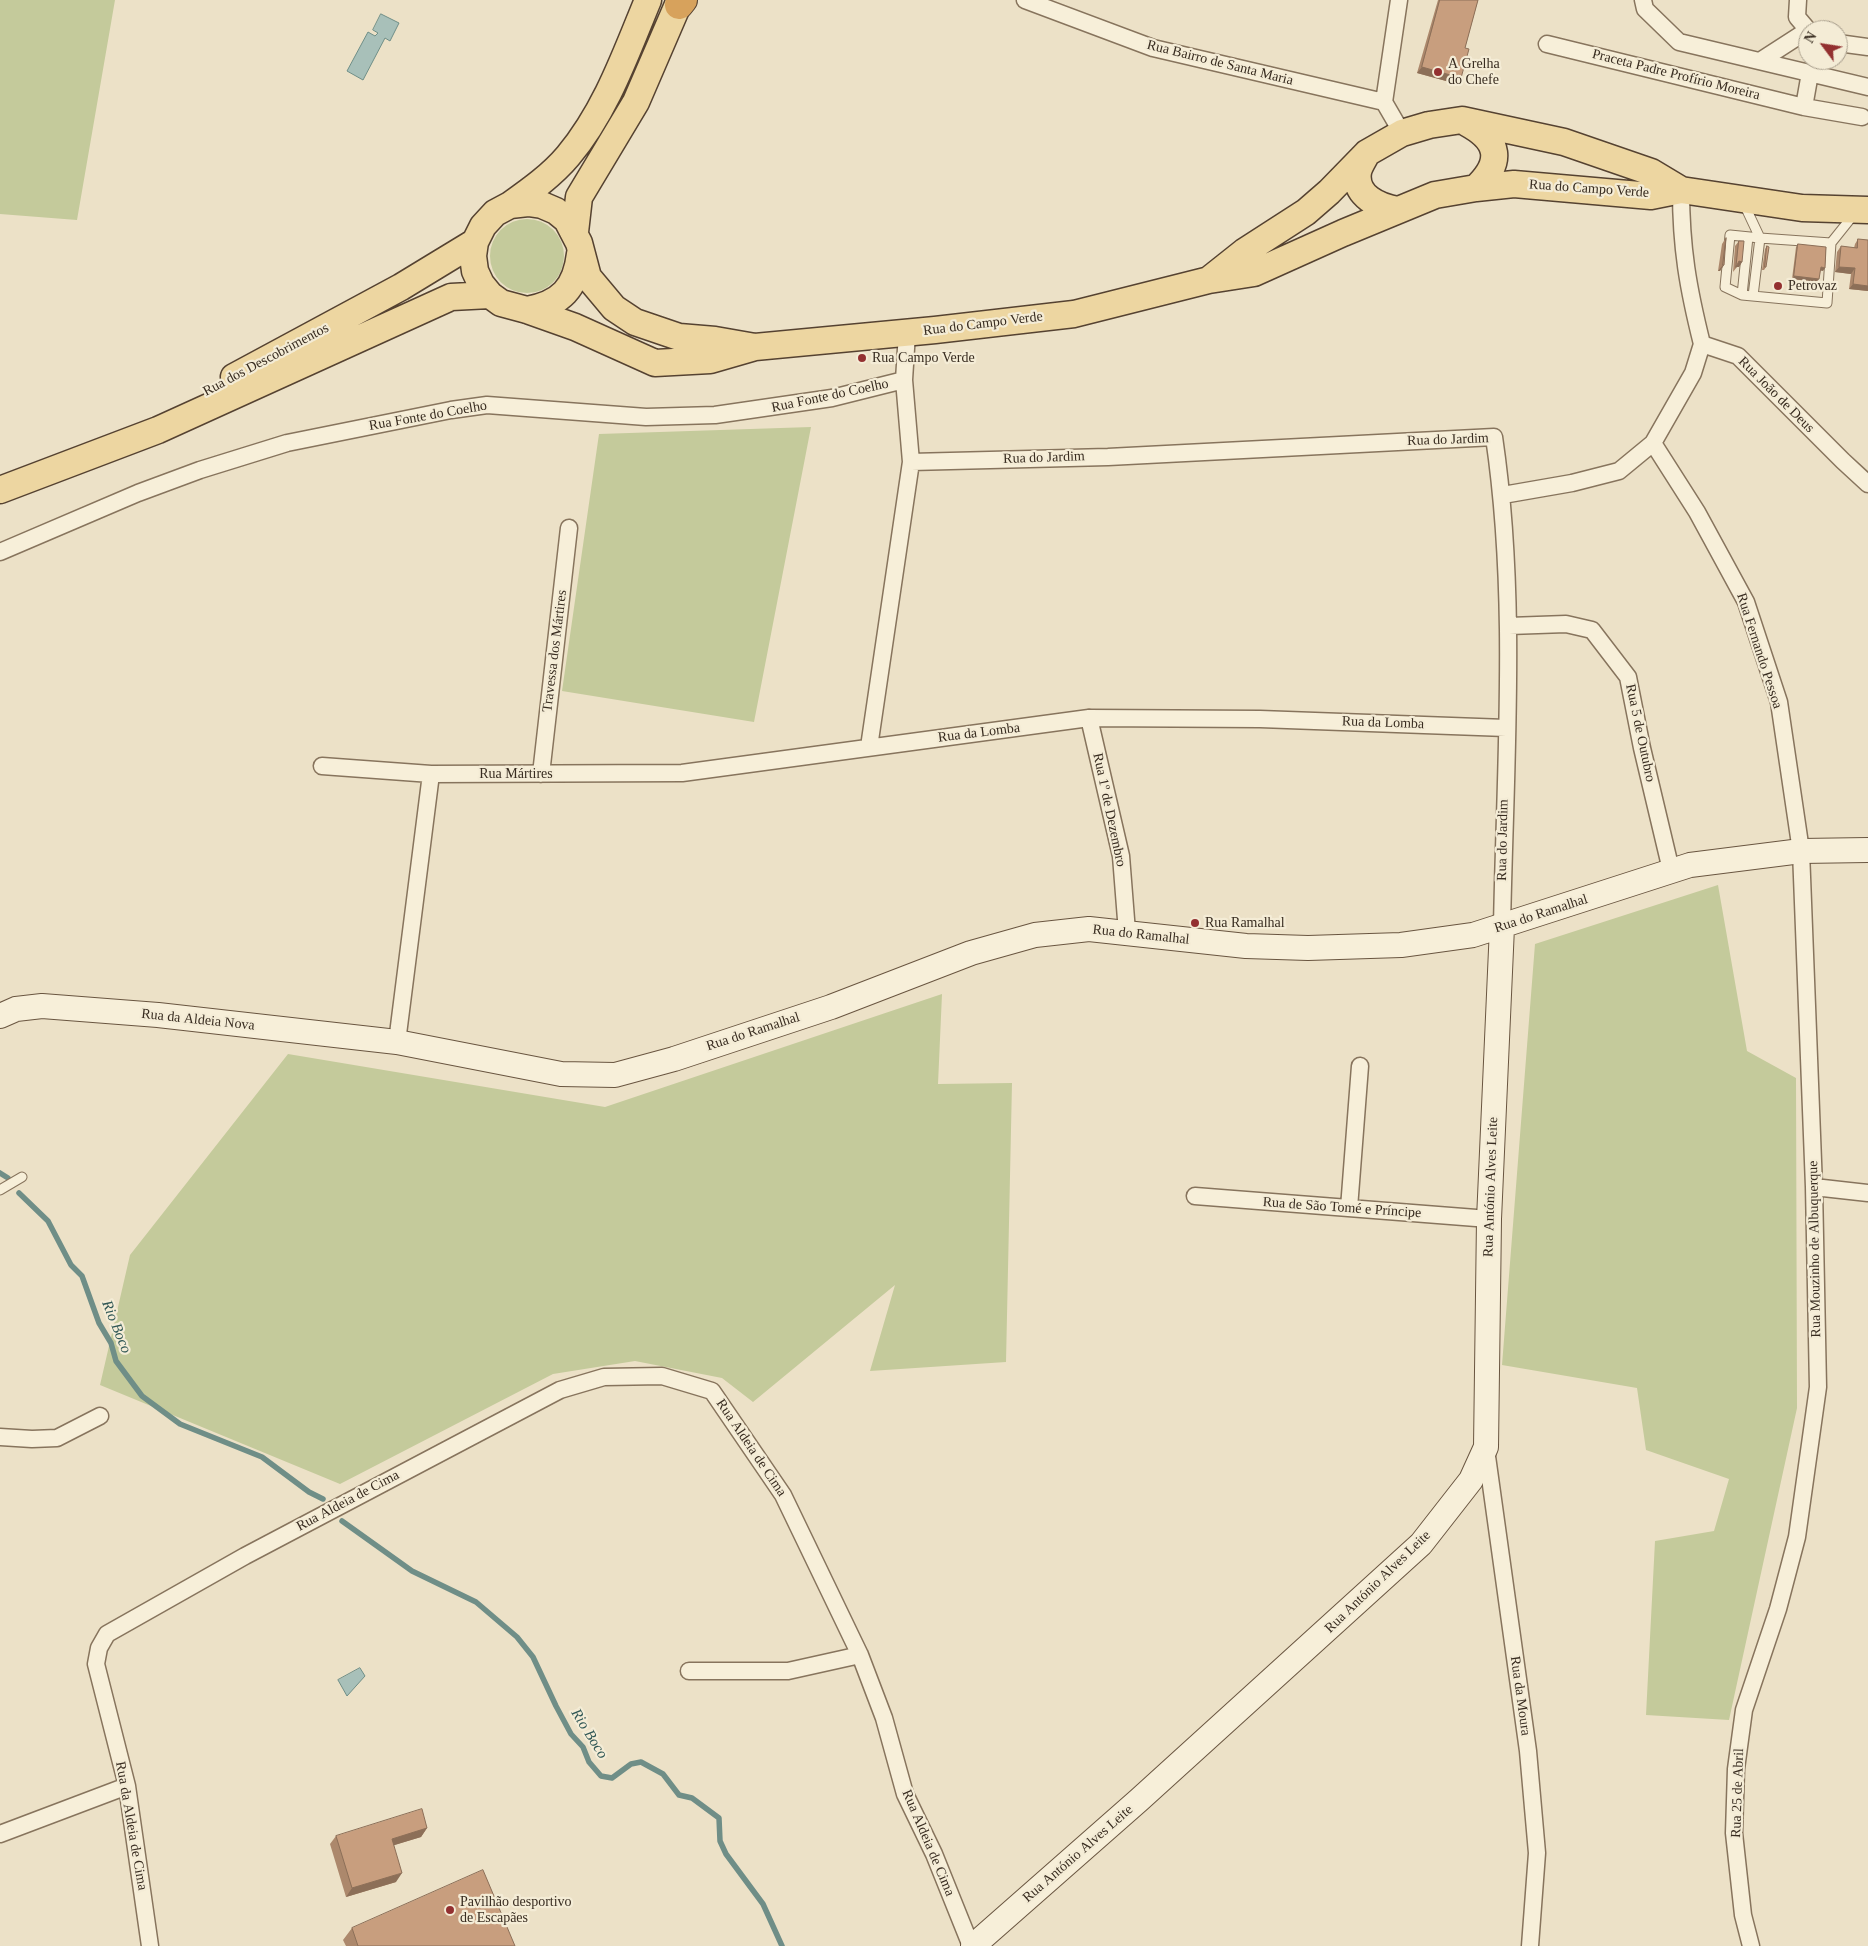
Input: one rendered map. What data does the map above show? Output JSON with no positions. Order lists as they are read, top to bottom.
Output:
{
  "streets": {
    "main road": ["Rua do Campo Verde", "Rua dos Descobrimentos"],
    "street": [
      "Rua Bairro de Santa Maria",
      "Praceta Padre Profírio Moreira",
      "Rua João de Deus",
      "Rua Fonte do Coelho",
      "Rua do Jardim",
      "Travessa dos Mártires",
      "Rua Fernando Pessoa",
      "Rua da Lomba",
      "Rua 5 de Outubro",
      "Rua Mártires",
      "Rua 1º de Dezembro",
      "Rua do Ramalhal",
      "Rua da Aldeia Nova",
      "Rua António Alves Leite",
      "Rua de São Tomé e Príncipe",
      "Rua Mouzinho de Albuquerque",
      "Rua Aldeia de Cima",
      "Rua da Moura",
      "Rua 25 de Abril",
      "Rua da Aldeia de Cima"
    ]
  },
  "crossings": [
    ["Rua do Campo Verde", "Rua dos Descobrimentos"],
    ["Rua do Jardim", "Rua da Lomba"],
    ["Rua do Jardim", "Rua 5 de Outubro"],
    ["Rua do Jardim", "Rua do Ramalhal"],
    ["Rua do Jardim", "Rua António Alves Leite"],
    ["Travessa dos Mártires", "Rua Mártires"],
    ["Rua Fernando Pessoa", "Rua do Ramalhal"],
    ["Rua Fernando Pessoa", "Rua Mouzinho de Albuquerque"],
    ["Rua da Lomba", "Rua Mártires"],
    ["Rua da Lomba", "Rua 1º de Dezembro"],
    ["Rua 5 de Outubro", "Rua do Ramalhal"],
    ["Rua 1º de Dezembro", "Rua do Ramalhal"],
    ["Rua do Ramalhal", "Rua da Aldeia Nova"],
    ["Rua do Ramalhal", "Rua António Alves Leite"],
    ["Rua do Ramalhal", "Rua Mouzinho de Albuquerque"],
    ["Rua António Alves Leite", "Rua de São Tomé e Príncipe"],
    ["Rua António Alves Leite", "Rua Aldeia de Cima"],
    ["Rua António Alves Leite", "Rua da Moura"],
    ["Rua Mouzinho de Albuquerque", "Rua 25 de Abril"],
    ["Rua Aldeia de Cima", "Rua da Aldeia de Cima"]
  ],
  "water": ["Rio Boco"],
  "places": [
    "A Grelha do Chefe",
    "Petrovaz",
    "Rua Campo Verde",
    "Rua Ramalhal",
    "Pavilhão desportivo de Escapães"
  ],
  "north": "top left"
}
